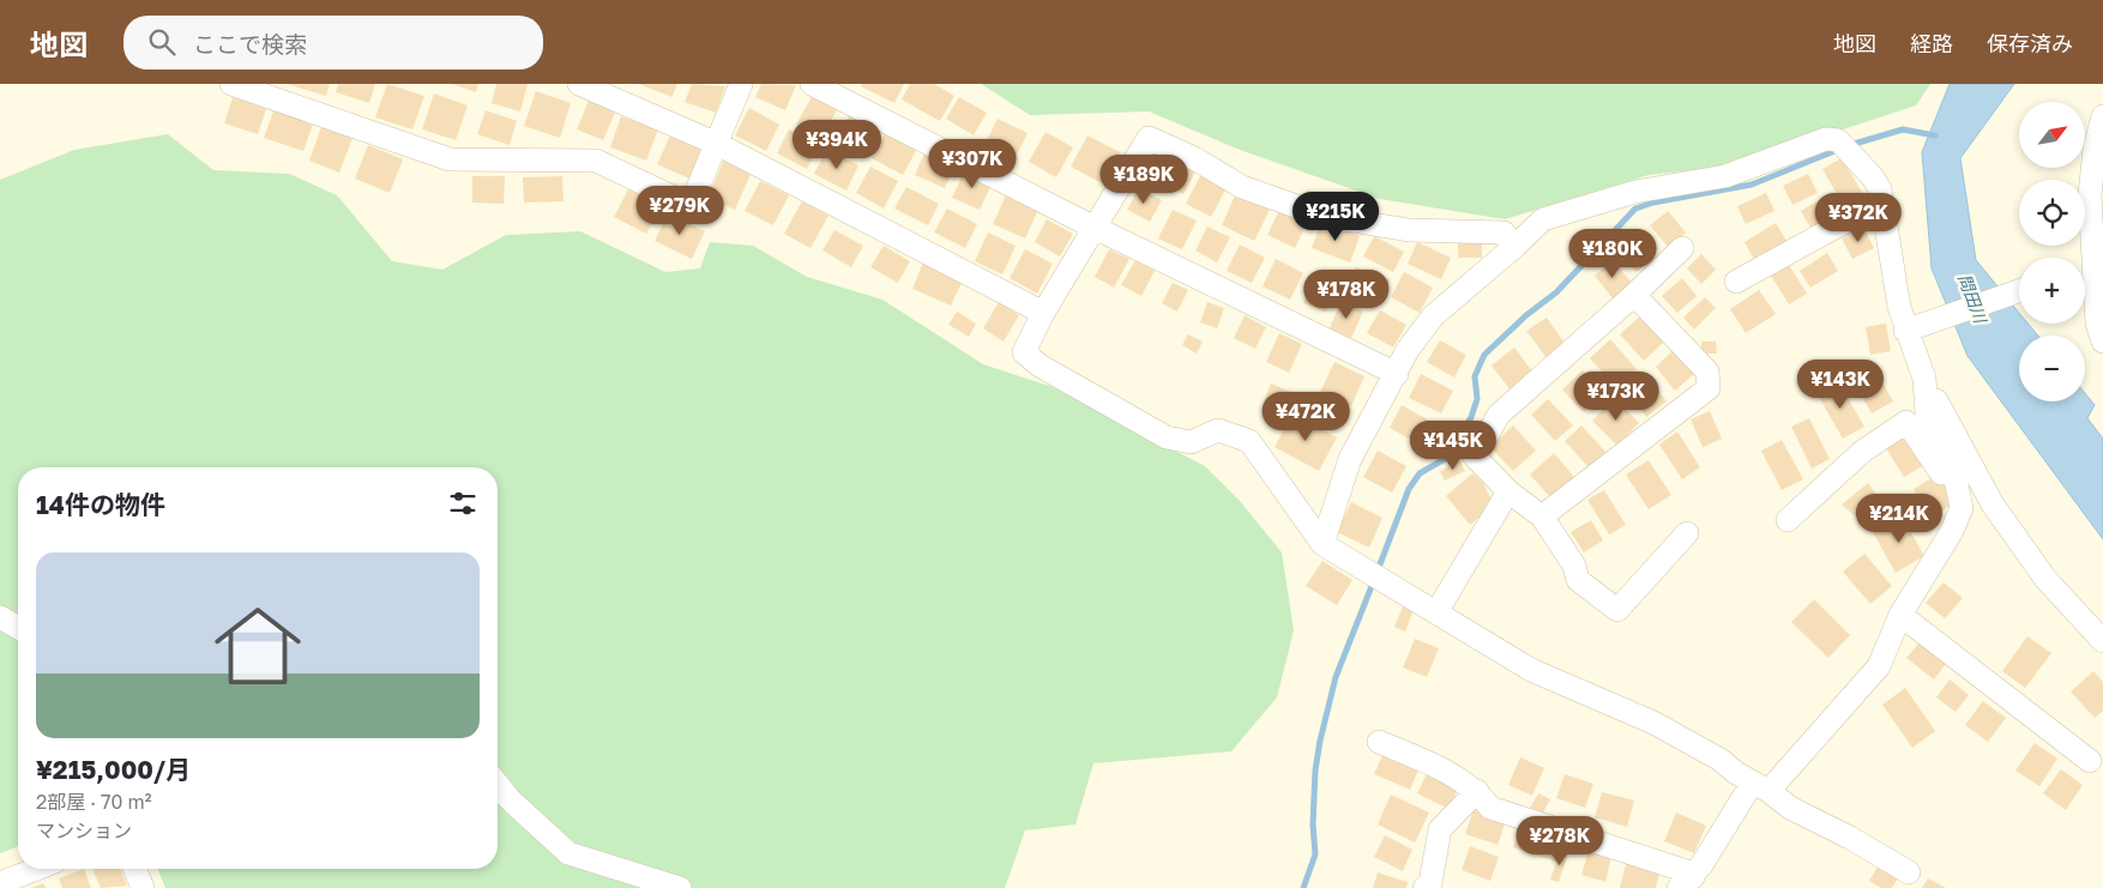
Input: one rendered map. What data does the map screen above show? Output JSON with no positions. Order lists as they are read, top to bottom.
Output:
{
  "water": ["問田川"],
  "north": "top right",
  "page": {
    "header": "地図",
    "search": "ここで検索",
    "nav": ["地図", "経路", "保存済み"],
    "map_buttons": ["+", "−"],
    "price": [
      "¥394K",
      "¥307K",
      "¥189K",
      "¥279K",
      "¥215K",
      "¥372K",
      "¥180K",
      "¥178K",
      "¥143K",
      "¥173K",
      "¥472K",
      "¥145K",
      "¥214K",
      "¥278K"
    ],
    "heading": "14件の物件",
    "list": [
      {
        "name": "¥215,000/月",
        "note": "2部屋 · 70 m² · マンション"
      }
    ]
  }
}
